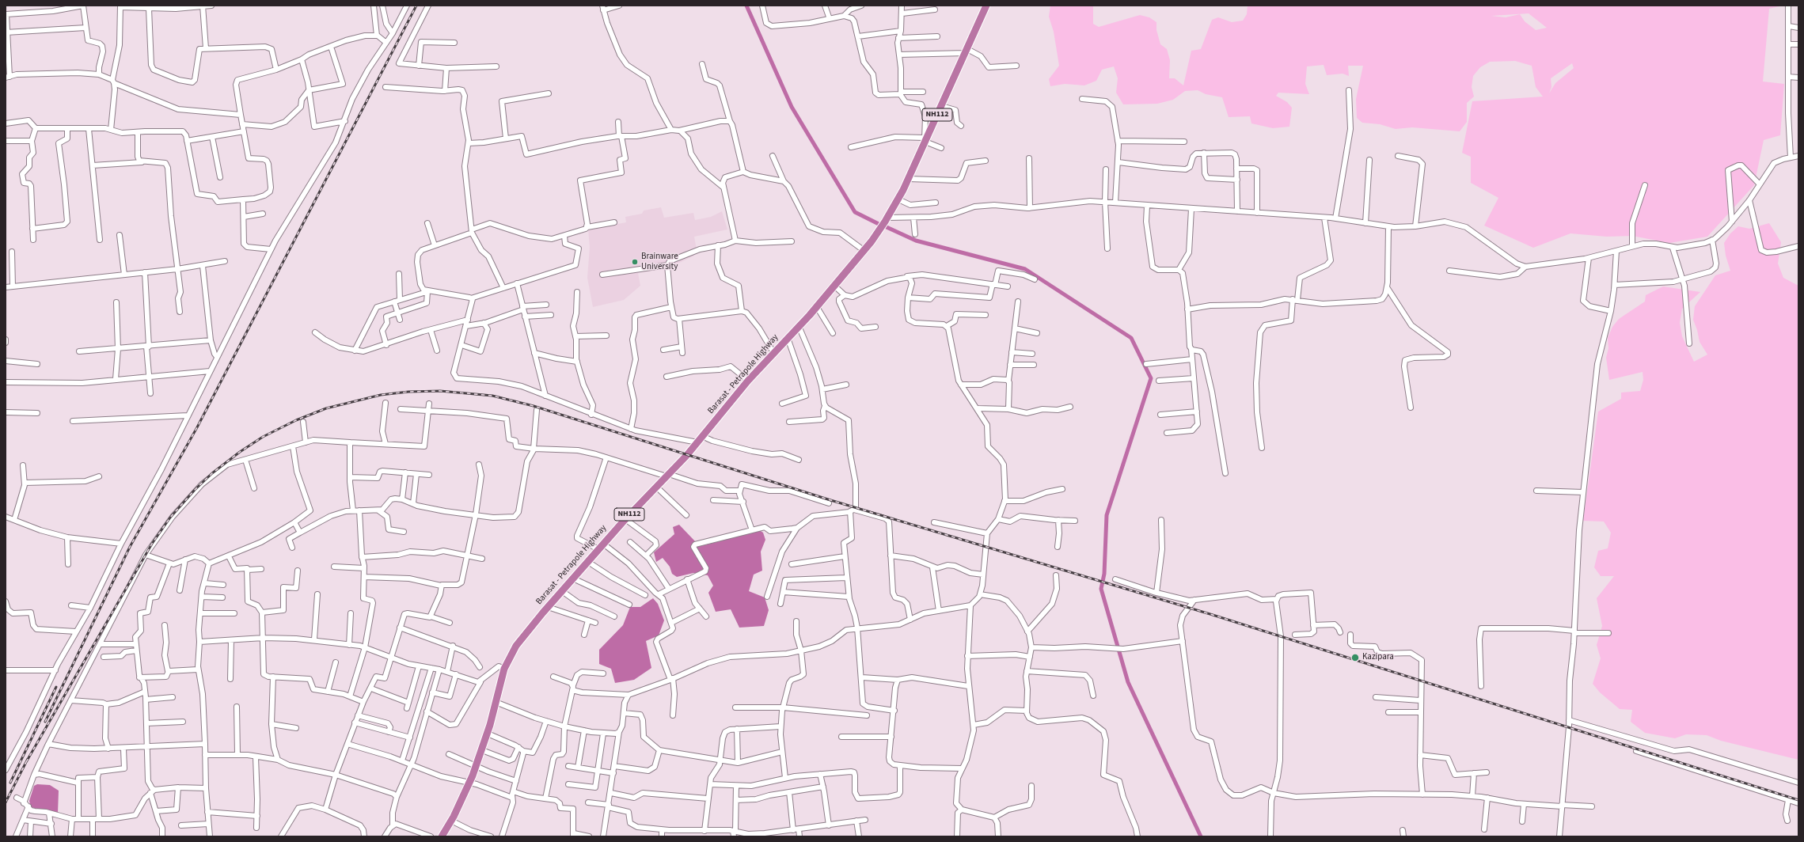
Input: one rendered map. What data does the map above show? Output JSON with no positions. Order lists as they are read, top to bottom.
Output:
{
  "streets": {
    "highway": ["NH112", "Barasat - Petrapole Highway"]
  },
  "crossings": [
    ["NH112", "Barasat - Petrapole Highway"]
  ],
  "places": ["Brainware University", "Kazipara"]
}
